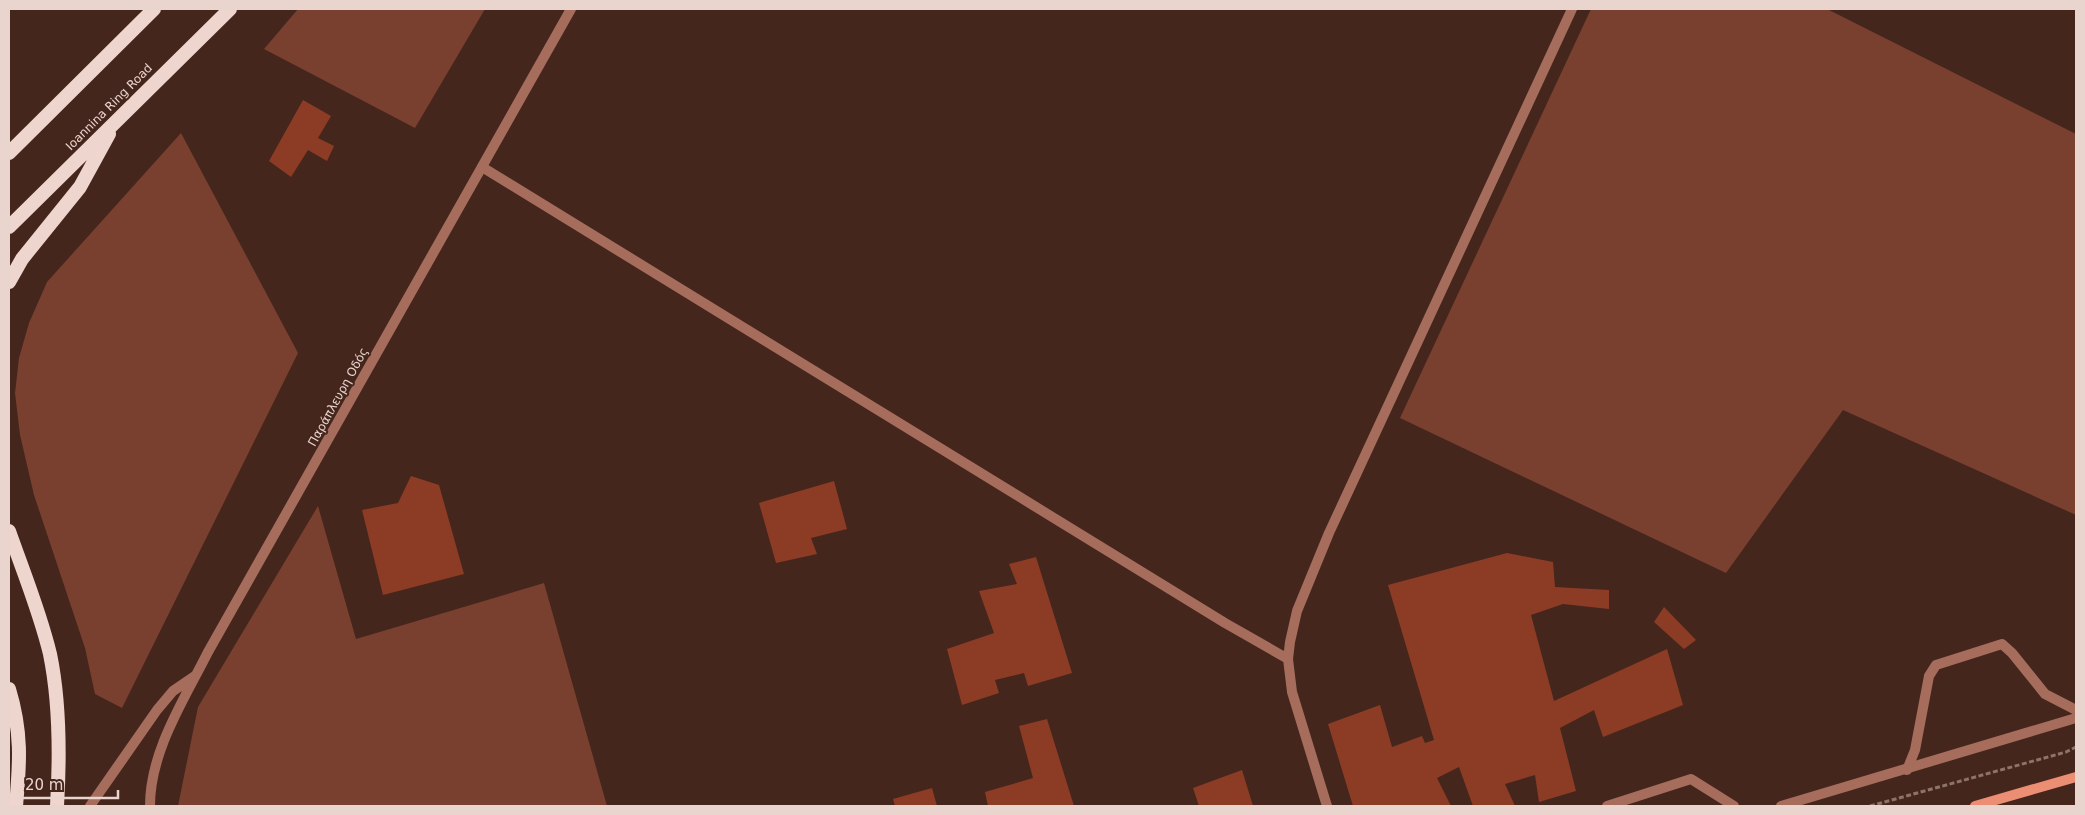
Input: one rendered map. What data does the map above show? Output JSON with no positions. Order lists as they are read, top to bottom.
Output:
{
  "streets": {
    "highway": ["Ioannina Ring Road"],
    "street": ["Παράπλευρη Οδός"]
  },
  "scale_bar": "20 m"
}
